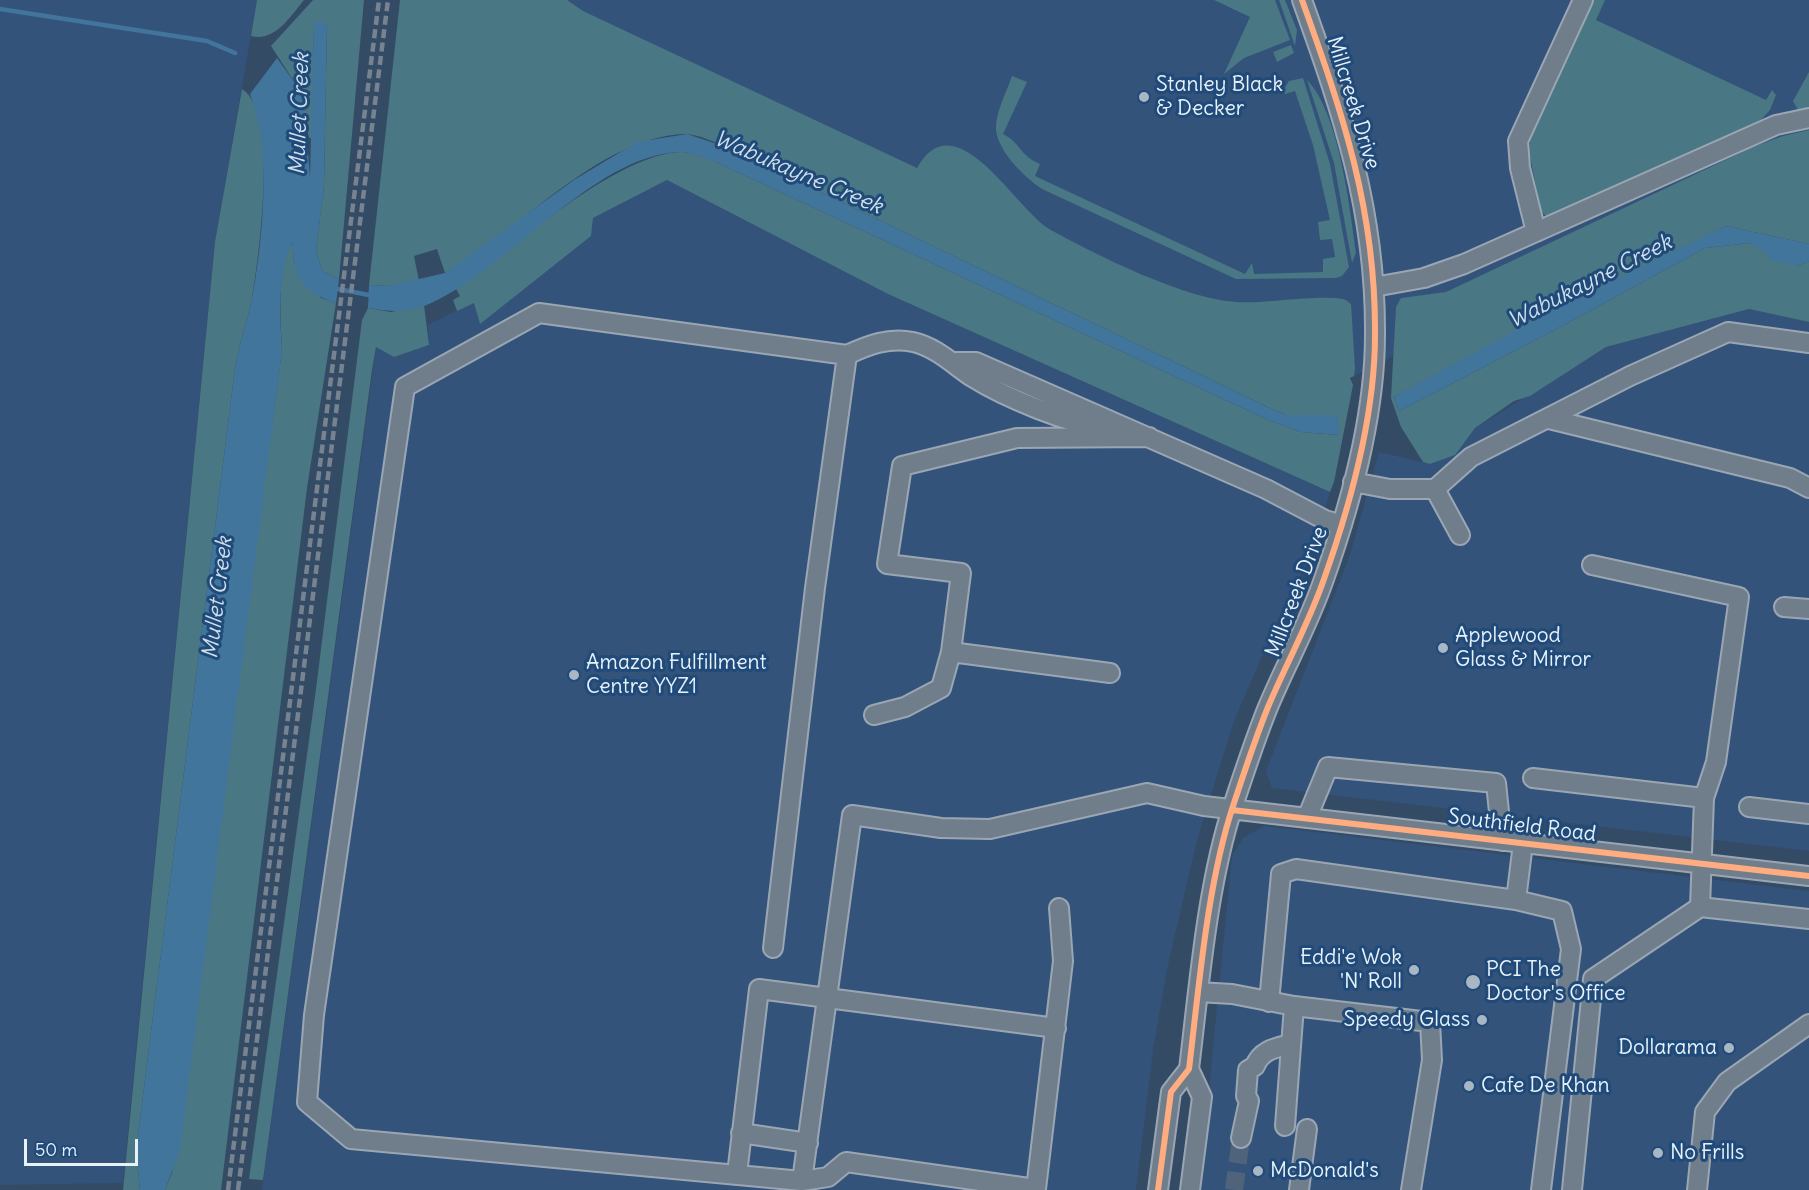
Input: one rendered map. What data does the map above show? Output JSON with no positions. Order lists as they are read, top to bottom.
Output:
{
  "streets": {
    "street": ["Millcreek Drive", "Southfield Road"]
  },
  "crossings": [
    ["Millcreek Drive", "Southfield Road"]
  ],
  "water": ["Mullet Creek", "Wabukayne Creek"],
  "places": [
    "Stanley Black & Decker",
    "Applewood Glass & Mirror",
    "Amazon Fulfillment Centre YYZ1",
    "Eddi'e Wok 'N' Roll",
    "PCI The Doctor's Office",
    "Speedy Glass",
    "Dollarama",
    "Cafe De Khan",
    "No Frills",
    "McDonald's"
  ],
  "scale_bar": "50 m"
}
